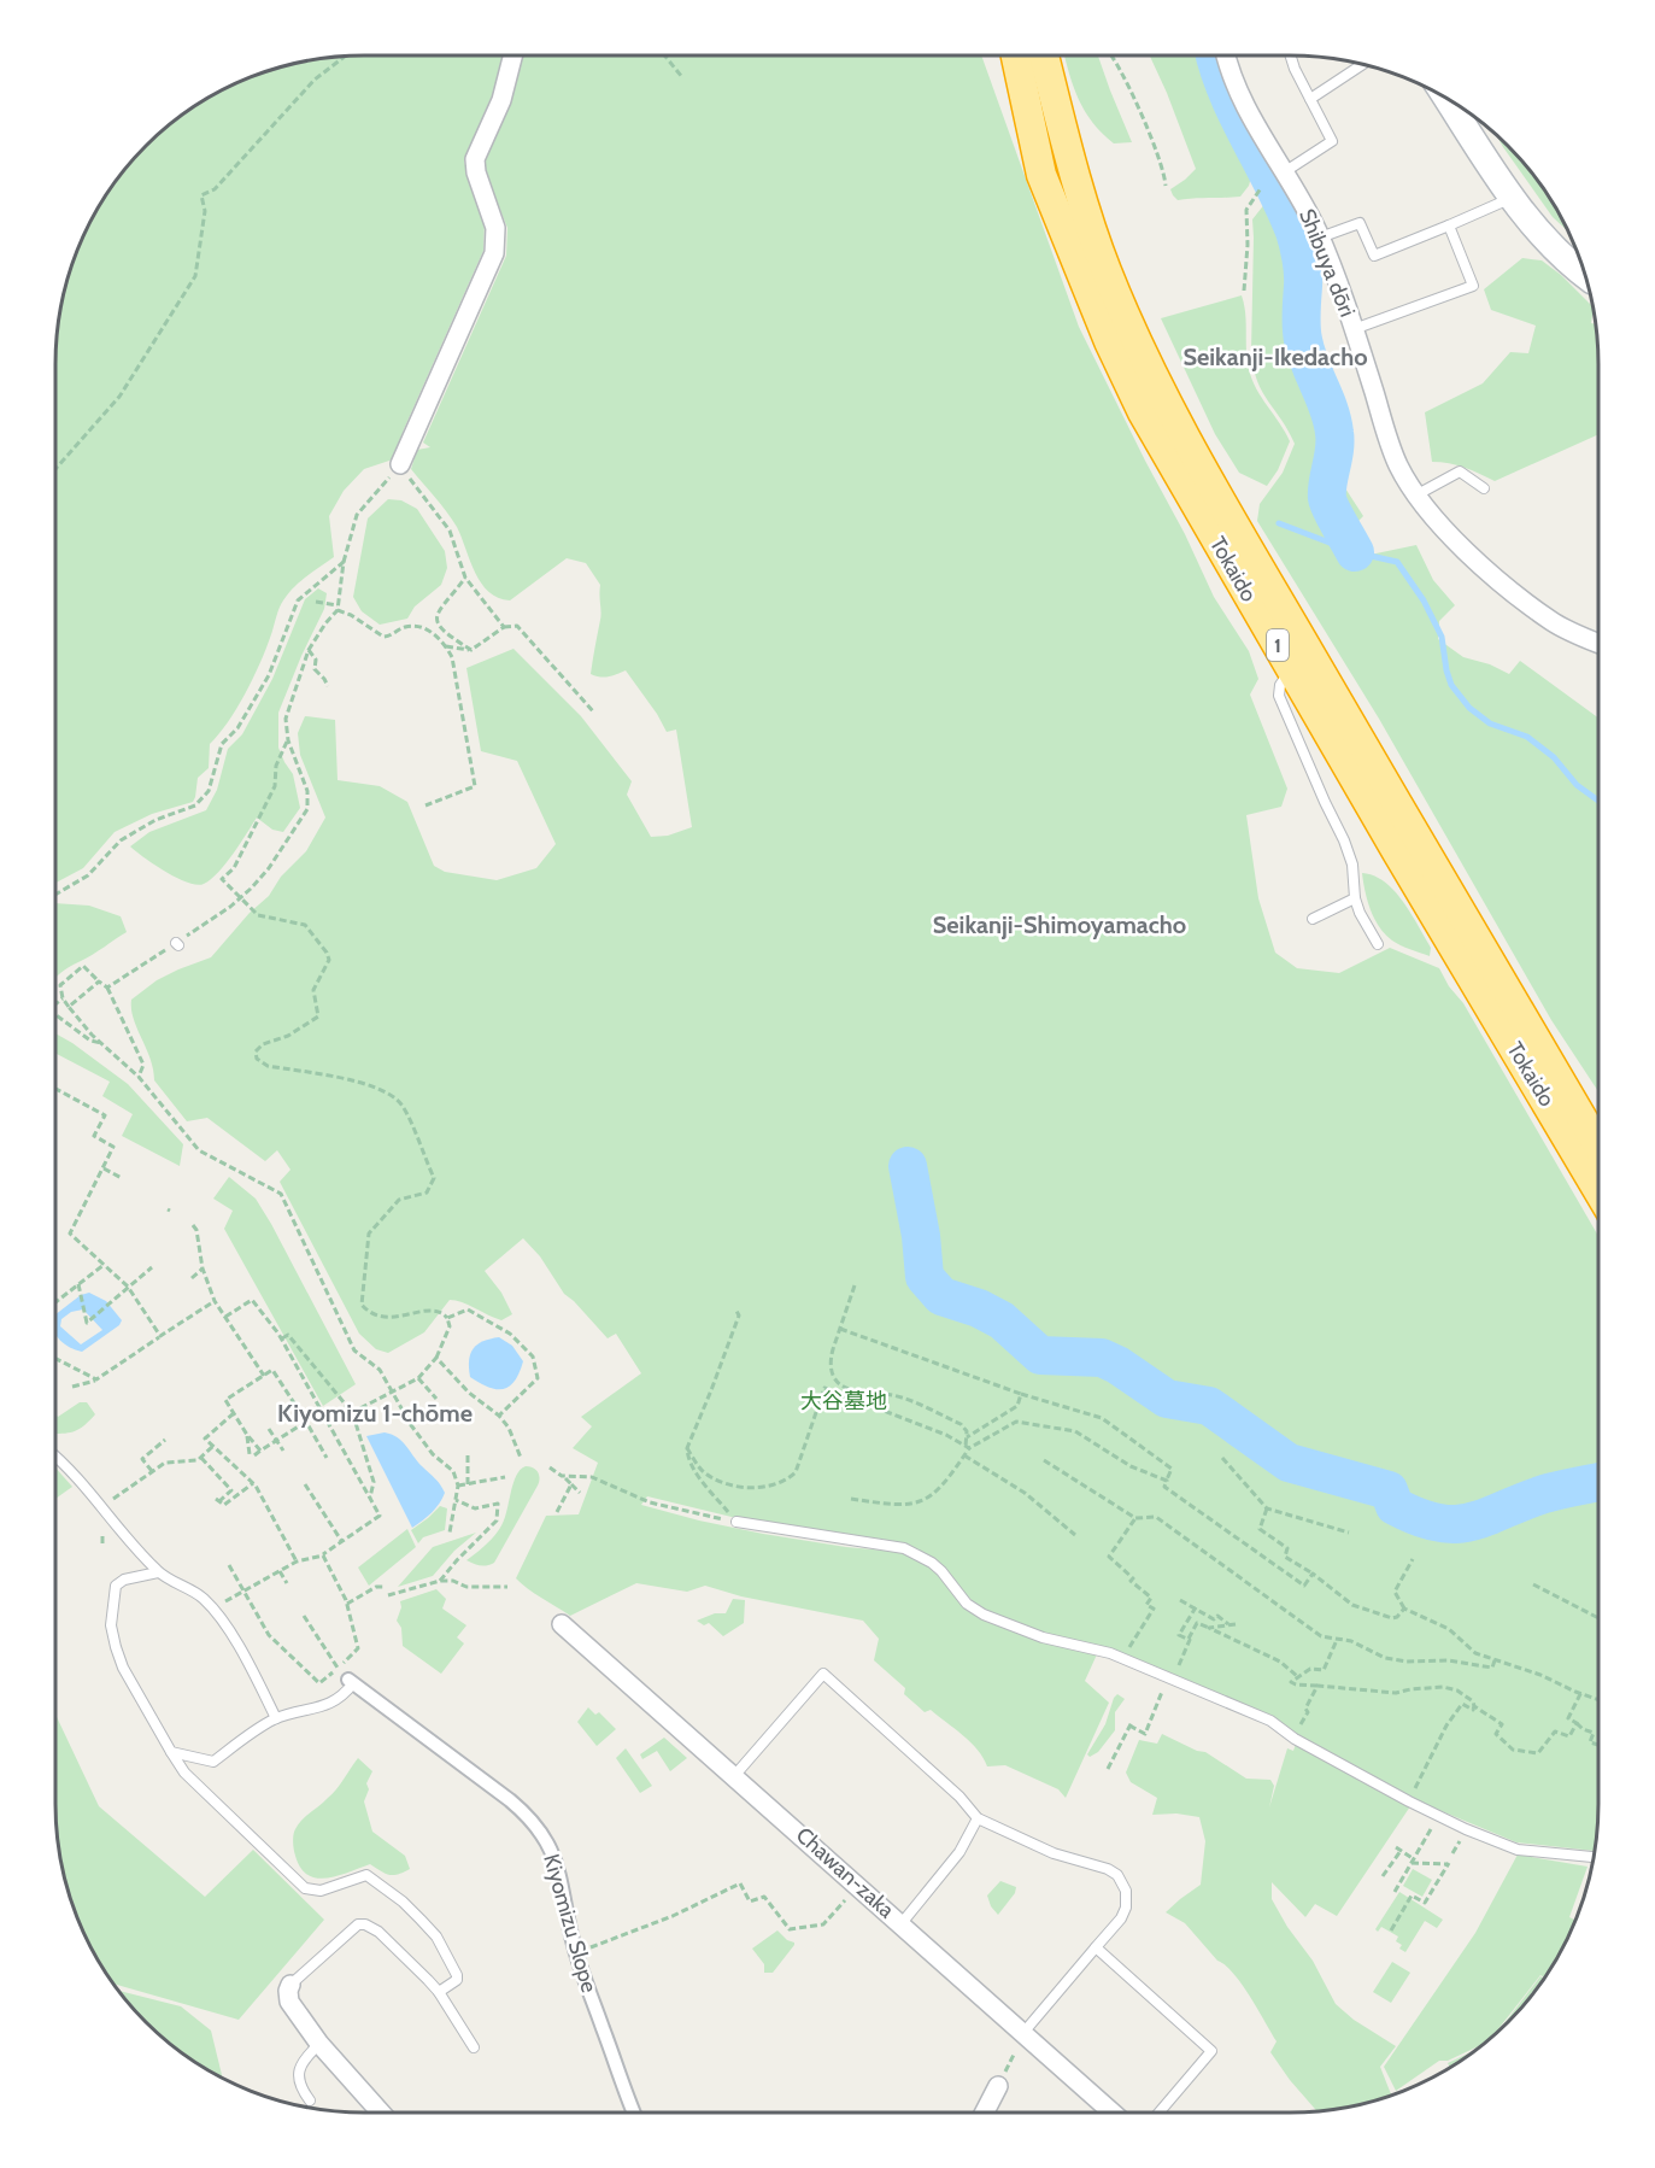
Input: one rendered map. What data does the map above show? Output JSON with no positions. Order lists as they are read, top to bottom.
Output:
{
  "streets": {
    "highway": ["Tokaido", "1"],
    "street": ["Shibuya dōri", "Chawan-zaka", "Kiyomizu Slope"]
  },
  "districts": ["Seikanji-Ikedacho", "Seikanji-Shimoyamacho", "Kiyomizu 1-chōme"],
  "parks": ["大谷墓地"]
}
